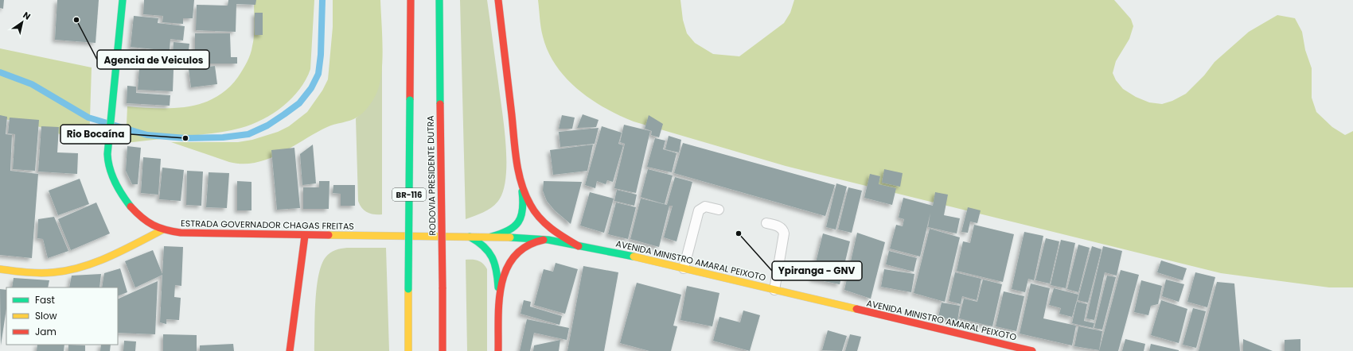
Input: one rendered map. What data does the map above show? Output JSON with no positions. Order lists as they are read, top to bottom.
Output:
{
  "streets": {
    "main road": [
      "RODOVIA PRESIDENTE DUTRA",
      "BR-116",
      "ESTRADA GOVERNADOR CHAGAS FREITAS",
      "AVENIDA MINISTRO AMARAL PEIXOTO"
    ]
  },
  "crossings": [
    ["ESTRADA GOVERNADOR CHAGAS FREITAS", "AVENIDA MINISTRO AMARAL PEIXOTO"]
  ],
  "places": ["Agencia de Veiculos", "Rio Bocaína", "Ypiranga - GNV"],
  "legend": ["Fast", "Slow", "Jam"],
  "north": "top right"
}
